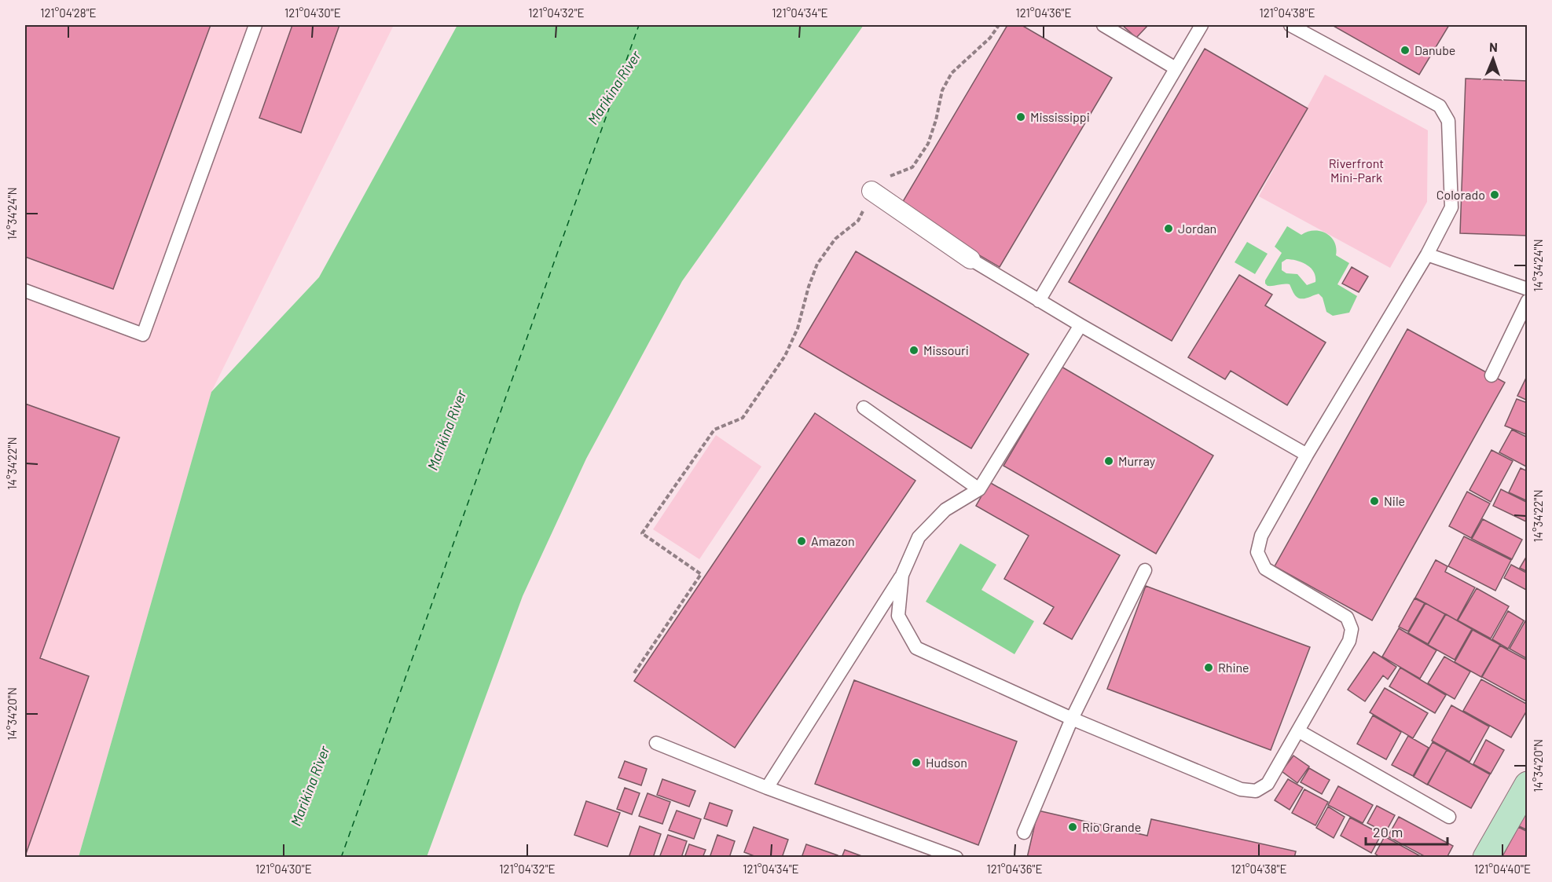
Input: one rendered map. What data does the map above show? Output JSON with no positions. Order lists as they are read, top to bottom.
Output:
{
  "water": ["Marikina River"],
  "parks": ["Riverfront Mini-Park"],
  "places": [
    "Danube",
    "Mississippi",
    "Colorado",
    "Jordan",
    "Missouri",
    "Murray",
    "Nile",
    "Amazon",
    "Rhine",
    "Hudson",
    "Rio Grande"
  ],
  "scale_bar": "20 m",
  "north": "top",
  "coordinates": [
    "121°04'28\"E",
    "121°04'30\"E",
    "121°04'32\"E",
    "121°04'34\"E",
    "121°04'36\"E",
    "121°04'38\"E",
    "14°34'24\"N",
    "14°34'22\"N",
    "14°34'20\"N",
    "121°04'40\"E"
  ]
}
